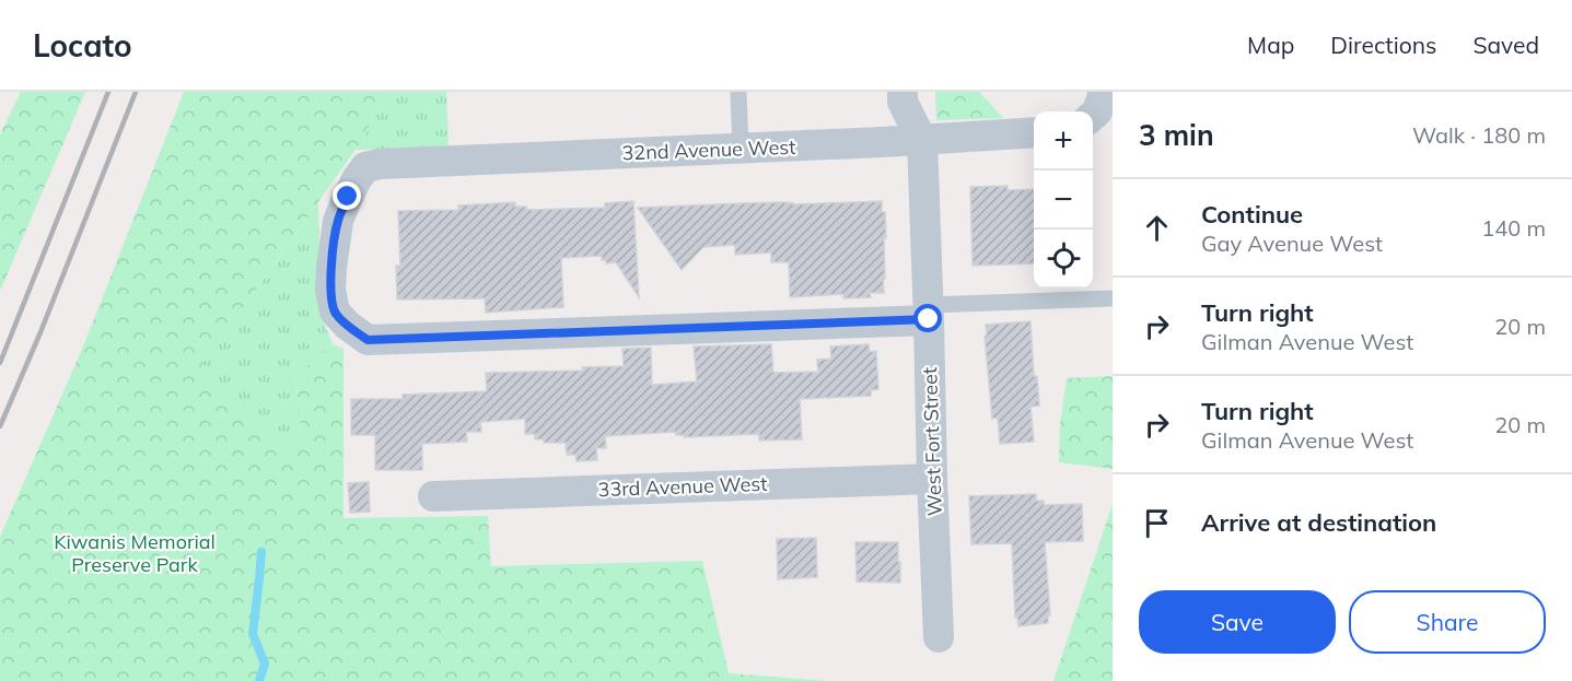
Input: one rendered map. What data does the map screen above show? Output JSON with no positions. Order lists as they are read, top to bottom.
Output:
{
  "streets": {
    "street": ["32nd Avenue West", "West Fort Street", "33rd Avenue West"]
  },
  "crossings": [
    ["32nd Avenue West", "West Fort Street"],
    ["West Fort Street", "33rd Avenue West"]
  ],
  "parks": ["Kiwanis Memorial Preserve Park"],
  "page": {
    "header": "Locato",
    "nav": ["Map", "Directions", "Saved"],
    "heading": ["3 min", "Walk · 180 m"],
    "map_buttons": ["+", "−"],
    "list": [
      ["Continue", "Gay Avenue West", "140 m"],
      ["Turn right", "Gilman Avenue West", "20 m"],
      ["Turn right", "Gilman Avenue West", "20 m"],
      "Arrive at destination"
    ],
    "buttons": ["Save", "Share"]
  }
}
